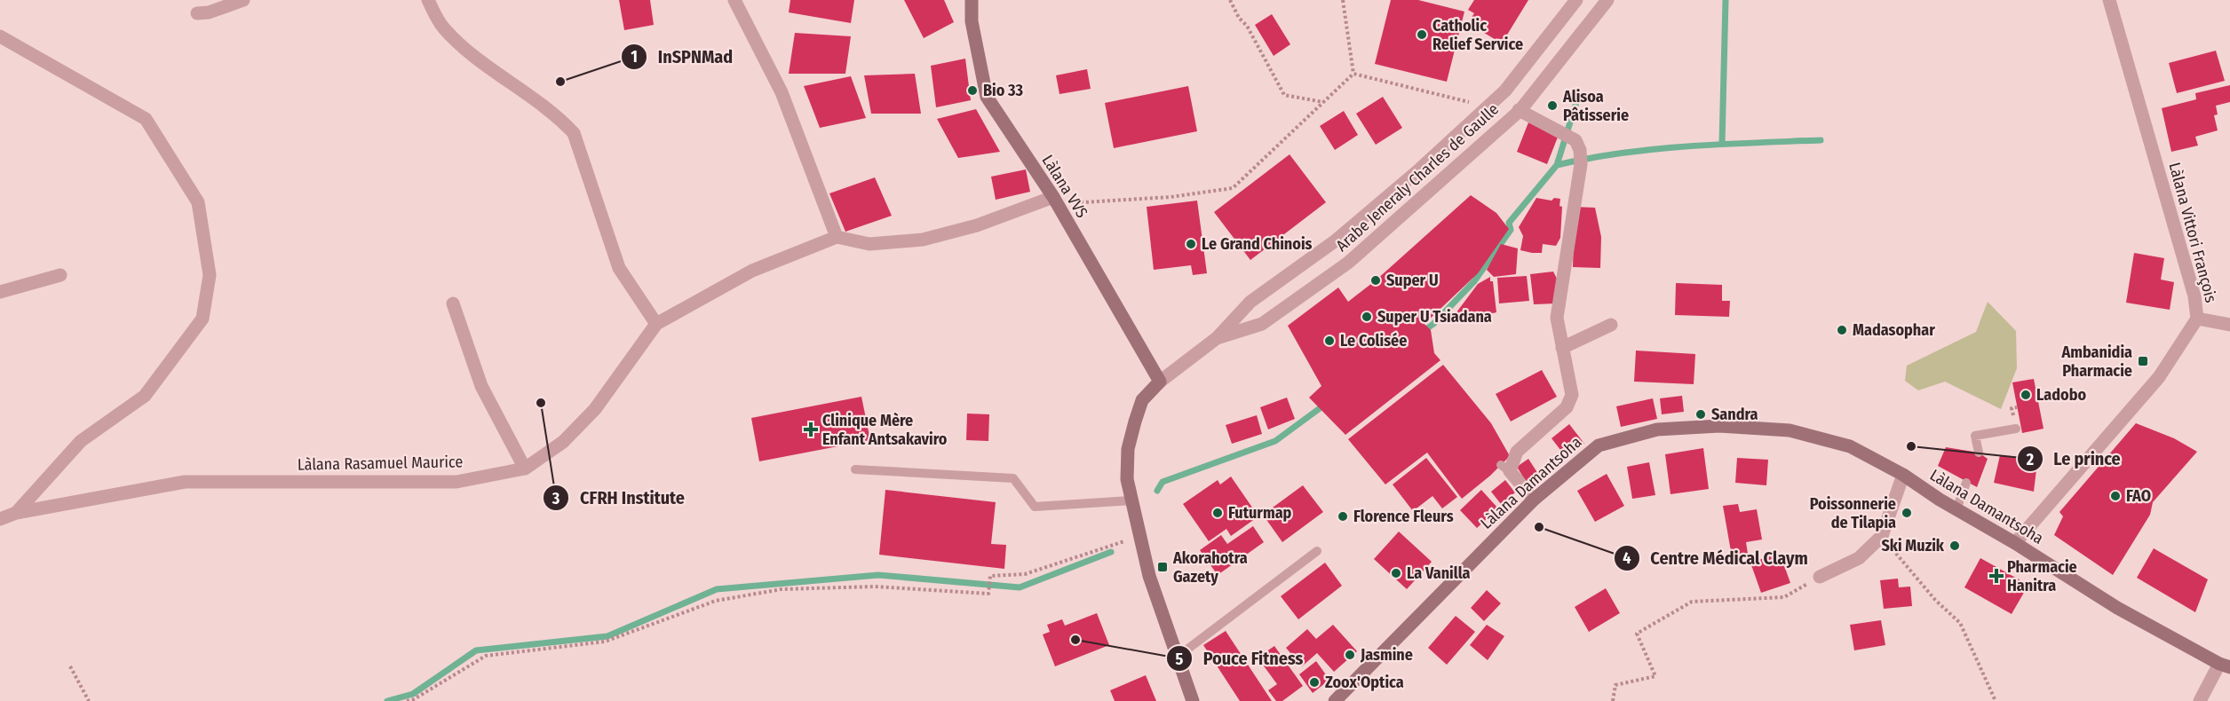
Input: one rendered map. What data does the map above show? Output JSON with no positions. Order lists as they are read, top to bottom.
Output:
{
  "streets": {
    "main road": ["Arabe Jeneraly Charles de Gaulle", "Làlana VVS", "Làlana Damantsoha"],
    "street": ["Làlana Vittori François", "Làlana Rasamuel Maurice"]
  },
  "crossings": [
    ["Arabe Jeneraly Charles de Gaulle", "Làlana VVS"],
    ["Làlana Vittori François", "Làlana Damantsoha"]
  ],
  "places": {
    "other": [
      "Catholic Relief Service",
      "InSPNMad",
      "Bio 33",
      "Alisoa Pâtisserie",
      "Le Grand Chinois",
      "Super U",
      "Super U Tsiadana",
      "Madasophar",
      "Le Colisée",
      "Ladobo",
      "CFRH Institute",
      "Sandra",
      "Le prince",
      "FAO",
      "Futurmap",
      "Poissonnerie de Tilapia",
      "Florence Fleurs",
      "Centre Médical Claym",
      "Ski Muzik",
      "La Vanilla",
      "Pouce Fitness",
      "Jasmine",
      "Zoox'Optica"
    ],
    "transit": ["Ambanidia Pharmacie", "Akorahotra Gazety"],
    "health": ["Clinique Mère Enfant Antsakaviro", "Pharmacie Hanitra"]
  }
}
